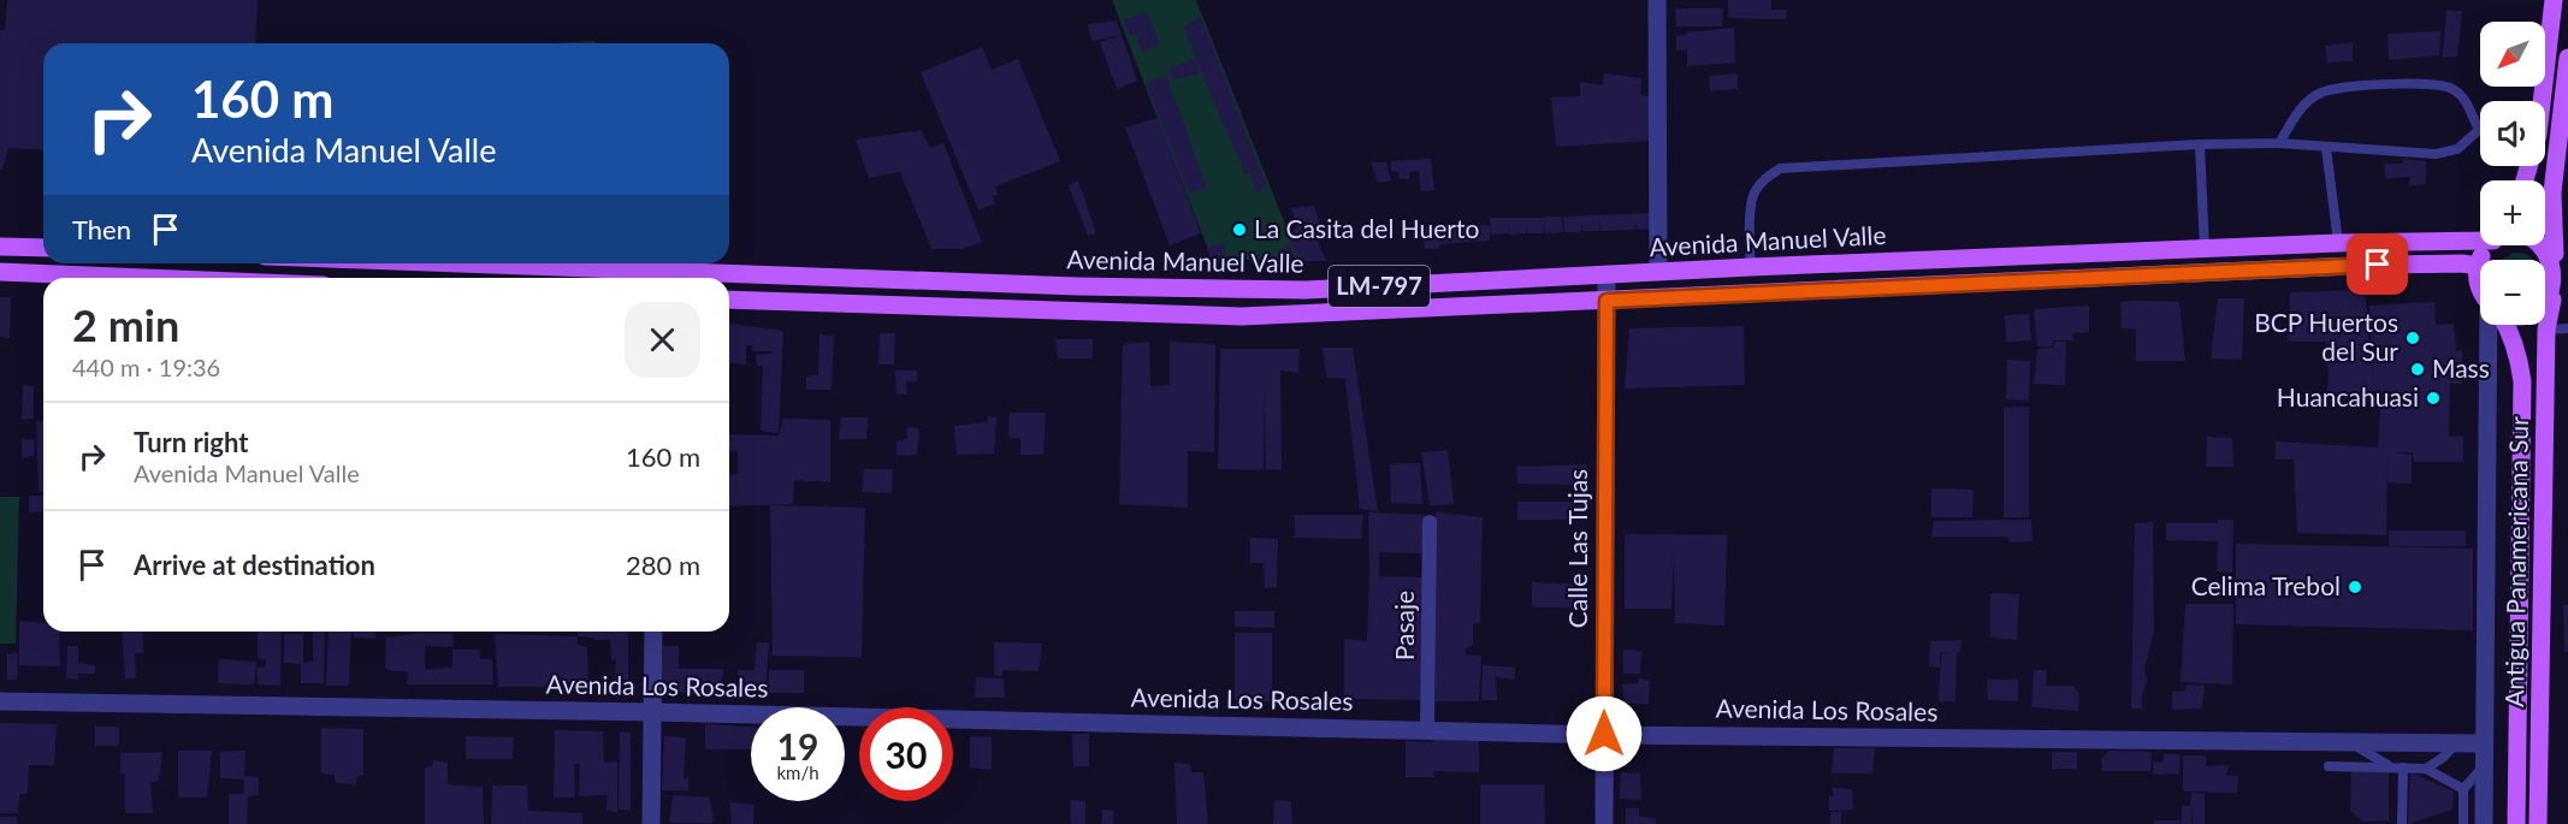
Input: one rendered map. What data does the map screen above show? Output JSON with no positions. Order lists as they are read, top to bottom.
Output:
{
  "streets": {
    "main road": ["Avenida Manuel Valle", "LM-797", "Antigua Panamericana Sur"],
    "street": ["Calle Las Tujas", "Pasaje", "Avenida Los Rosales"]
  },
  "crossings": [
    ["Avenida Manuel Valle", "Calle Las Tujas"],
    ["Calle Las Tujas", "Avenida Los Rosales"],
    ["Antigua Panamericana Sur", "Avenida Los Rosales"],
    ["Pasaje", "Avenida Los Rosales"]
  ],
  "places": [
    "La Casita del Huerto",
    "BCP Huertos del Sur",
    "Mass",
    "Huancahuasi",
    "Celima Trebol"
  ],
  "north": "bottom left",
  "page": {
    "map_buttons": ["+", "−"],
    "turn": ["160 m", "Avenida Manuel Valle"],
    "then": "Then",
    "heading": ["2 min", "440 m · 19:36"],
    "list": [
      {
        "name": "Turn right",
        "note": "Avenida Manuel Valle",
        "value": "160 m"
      },
      {
        "name": "Arrive at destination",
        "value": "280 m"
      }
    ],
    "speed": "19 km/h",
    "limit": "30"
  }
}
